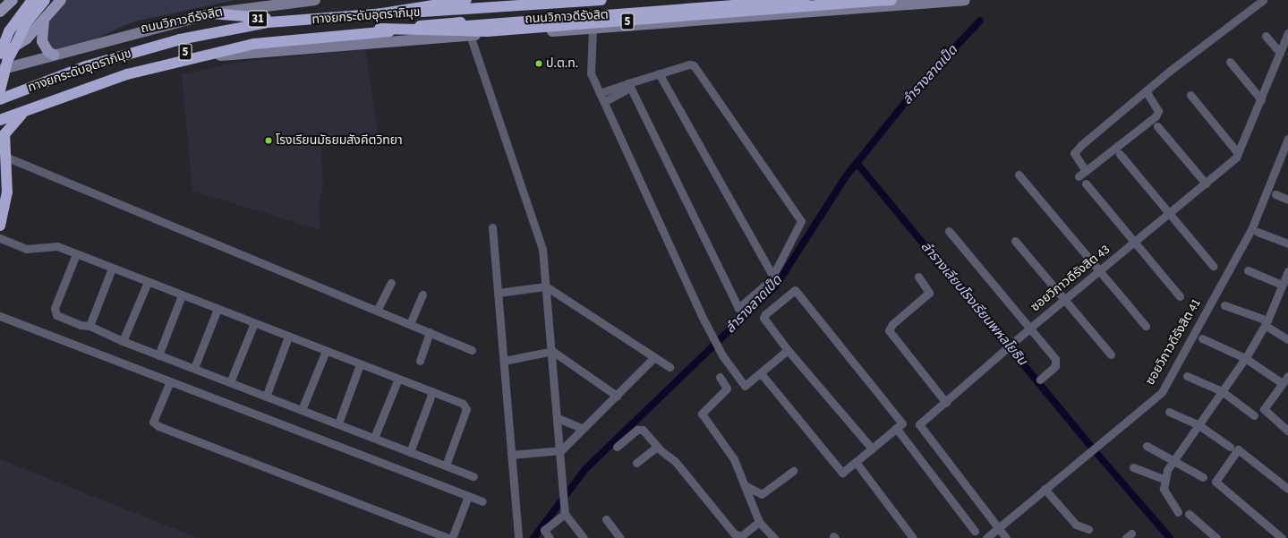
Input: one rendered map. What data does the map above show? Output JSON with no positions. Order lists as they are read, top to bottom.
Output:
{
  "streets": {
    "highway": [
      "ทางยกระดับอุตราภิมุข",
      "ถนนวิภาวดีรังสิต",
      "31",
      "5"
    ],
    "street": ["ซอยวิภาวดีรังสิต 43", "ซอยวิภาวดีรังสิต 41"]
  },
  "crossings": [
    ["ทางยกระดับอุตราภิมุข", "5"],
    ["ซอยวิภาวดีรังสิต 43", "ซอยวิภาวดีรังสิต 41"]
  ],
  "water": ["ลำรางลาดเป็ด", "ลำรางเลียบโรงเรียนพหลโยธิน"],
  "places": ["ป.ต.ท.", "โรงเรียนมัธยมสังคีตวิทยา"]
}
